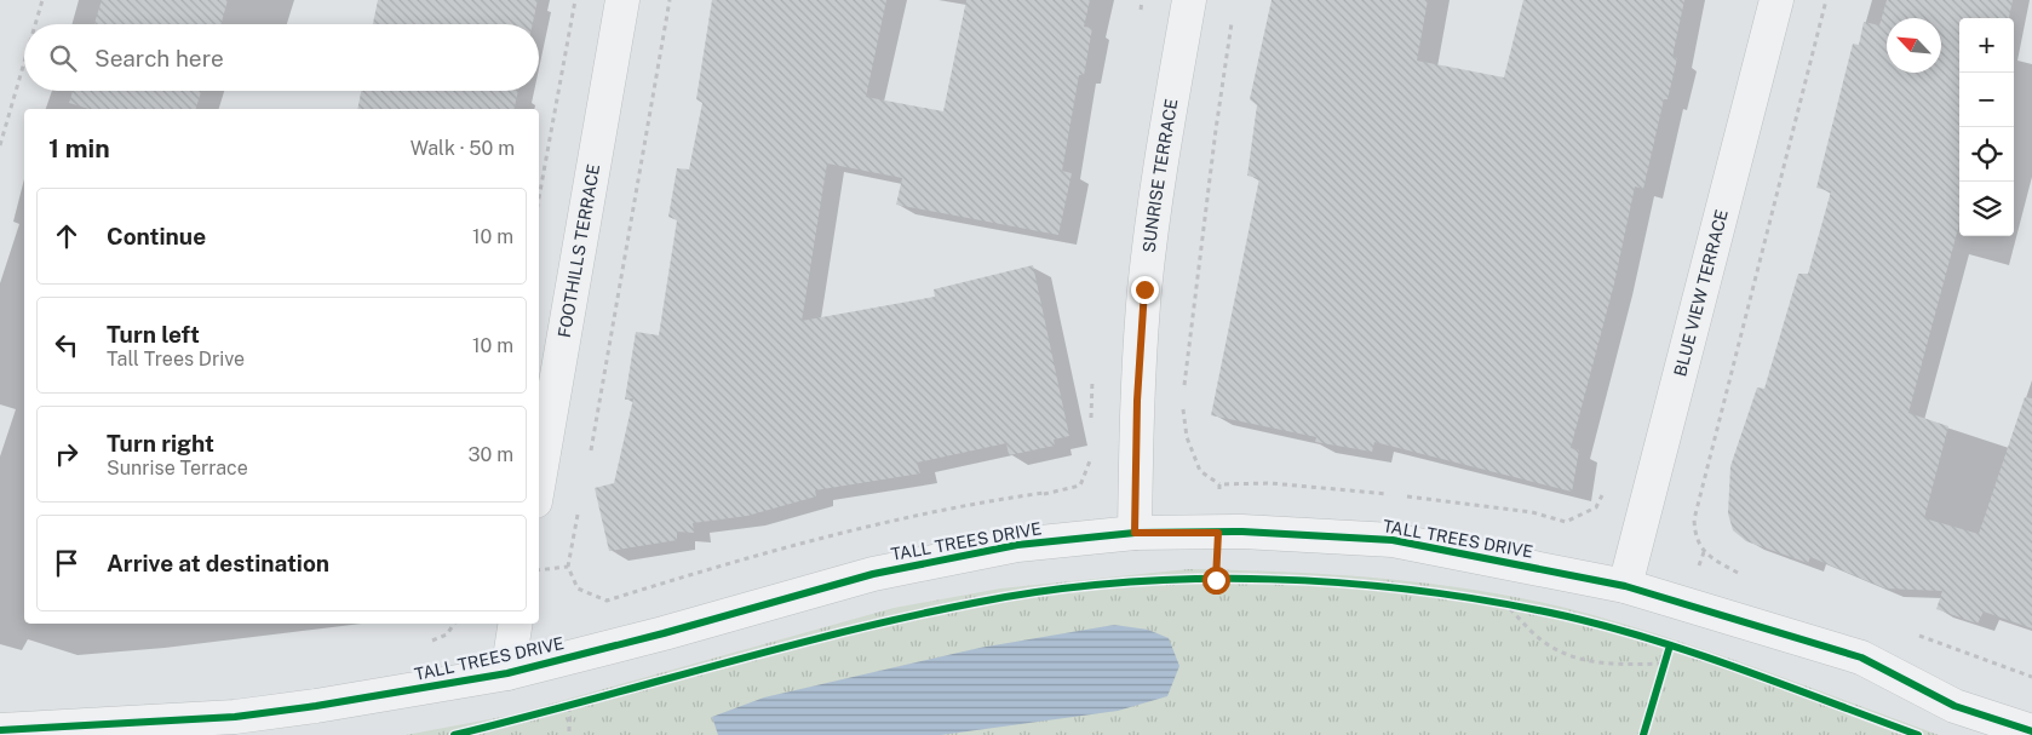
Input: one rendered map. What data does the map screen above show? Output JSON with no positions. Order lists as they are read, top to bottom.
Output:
{
  "streets": {
    "street": [
      "SUNRISE TERRACE",
      "FOOTHILLS TERRACE",
      "BLUE VIEW TERRACE",
      "TALL TREES DRIVE"
    ]
  },
  "crossings": [
    ["SUNRISE TERRACE", "TALL TREES DRIVE"],
    ["BLUE VIEW TERRACE", "TALL TREES DRIVE"]
  ],
  "north": "top left",
  "page": {
    "map_buttons": ["+", "−"],
    "search": "Search here",
    "heading": ["1 min", "Walk · 50 m"],
    "list": [
      ["Continue", "10 m"],
      ["Turn left", "Tall Trees Drive", "10 m"],
      ["Turn right", "Sunrise Terrace", "30 m"],
      "Arrive at destination"
    ]
  }
}
